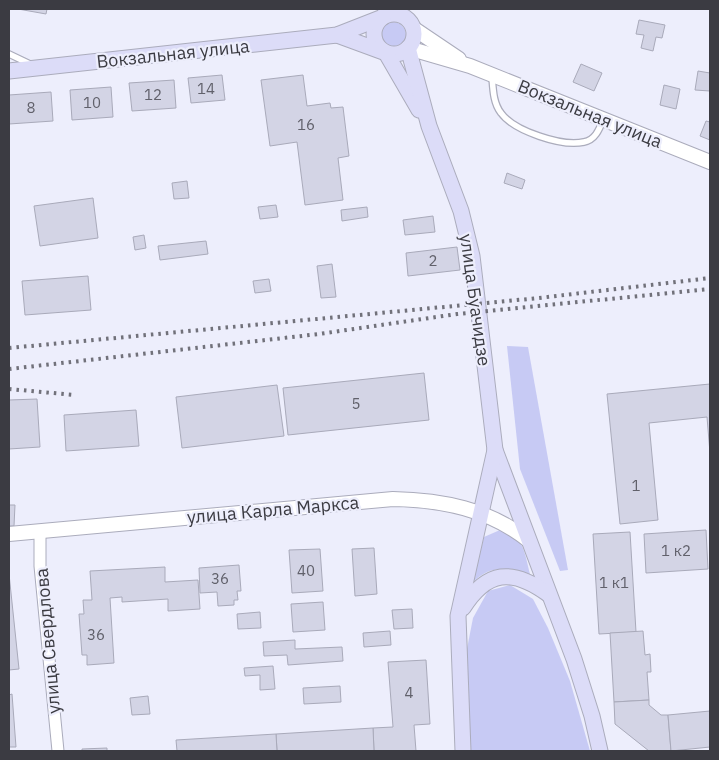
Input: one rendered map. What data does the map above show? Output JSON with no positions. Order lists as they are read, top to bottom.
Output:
{
  "streets": {
    "main road": ["Вокзальная улица", "улица Буачидзе"],
    "street": ["улица Карла Маркса", "улица Свердлова"]
  },
  "crossings": [
    ["улица Буачидзе", "улица Карла Маркса"],
    ["улица Карла Маркса", "улица Свердлова"]
  ],
  "house_numbers": [
    "14",
    "12",
    "10",
    "8",
    "16",
    "2",
    "5",
    "1",
    "1 к2",
    "40",
    "36",
    "1 к1",
    "36",
    "4"
  ]
}
